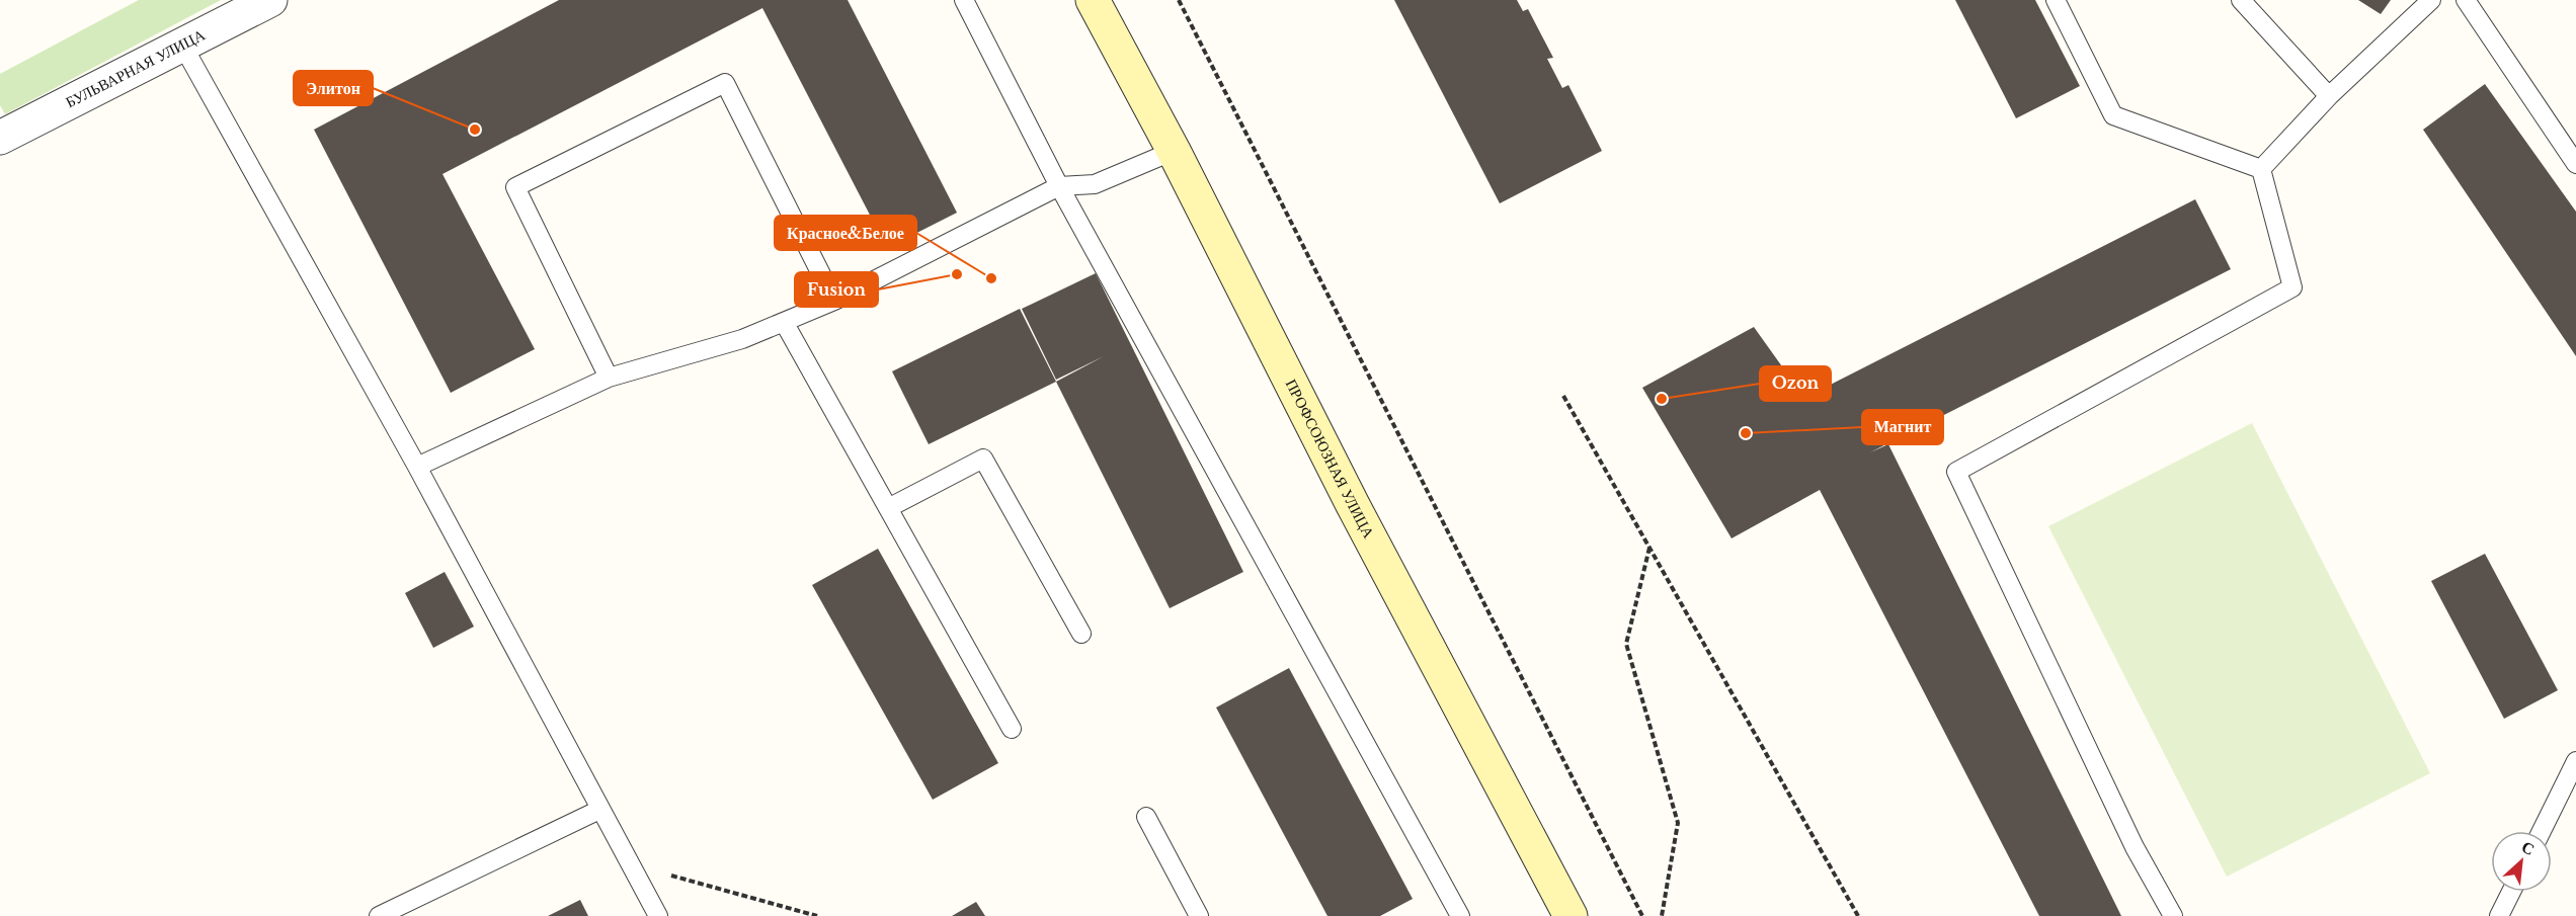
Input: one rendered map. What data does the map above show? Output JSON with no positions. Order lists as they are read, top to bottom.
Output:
{
  "streets": {
    "main road": ["ПРОФСОЮЗНАЯ УЛИЦА"],
    "street": ["БУЛЬВАРНАЯ УЛИЦА"]
  },
  "places": [
    "Элитон",
    "Fusion",
    "Красное&Белое",
    "Ozon",
    "Магнит"
  ],
  "north": "top right"
}
